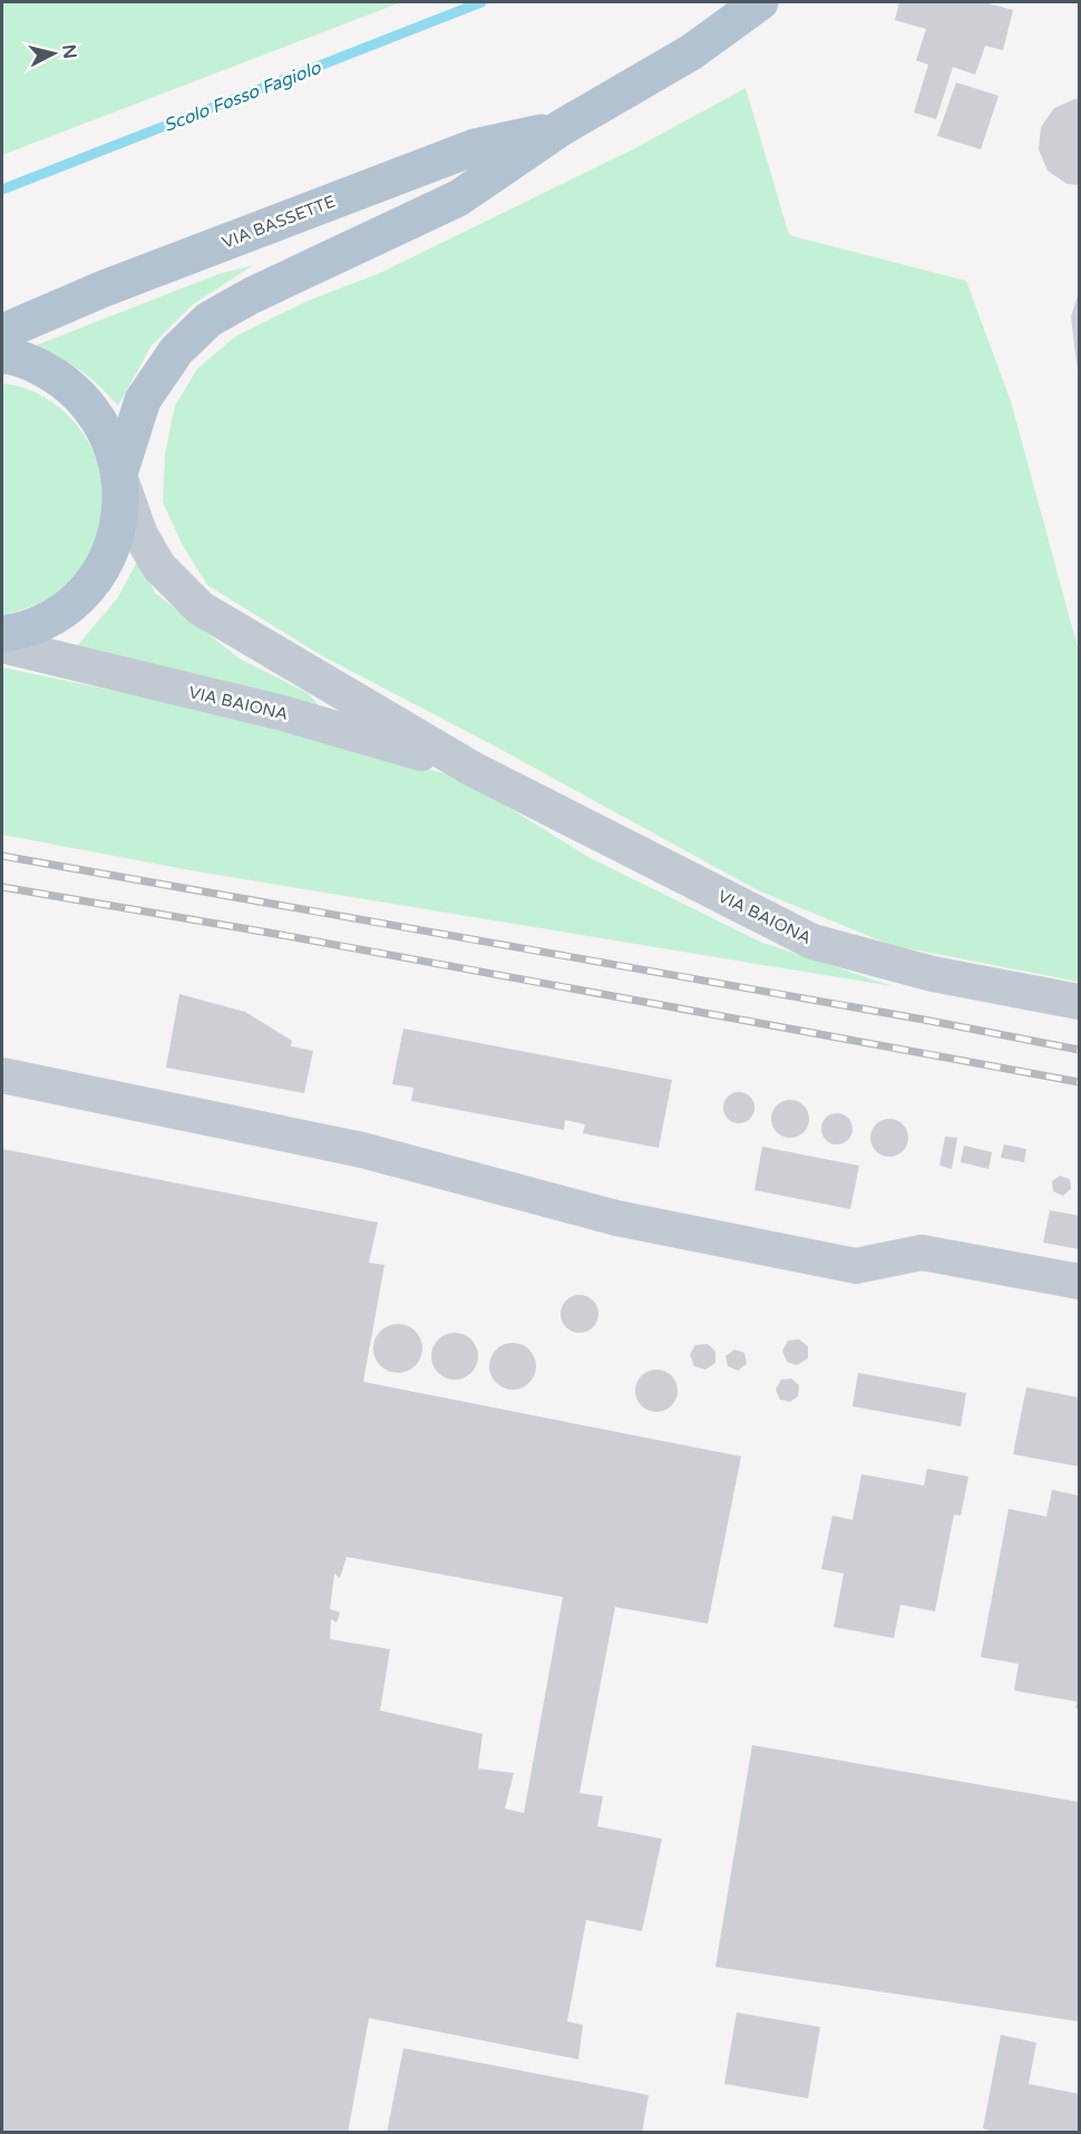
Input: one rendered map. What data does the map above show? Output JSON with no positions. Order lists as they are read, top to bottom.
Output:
{
  "streets": {
    "main road": ["VIA BASSETTE"],
    "street": ["VIA BAIONA"]
  },
  "crossings": [
    ["VIA BASSETTE", "VIA BAIONA"]
  ],
  "water": ["Scolo Fosso Fagiolo"],
  "north": "right"
}
